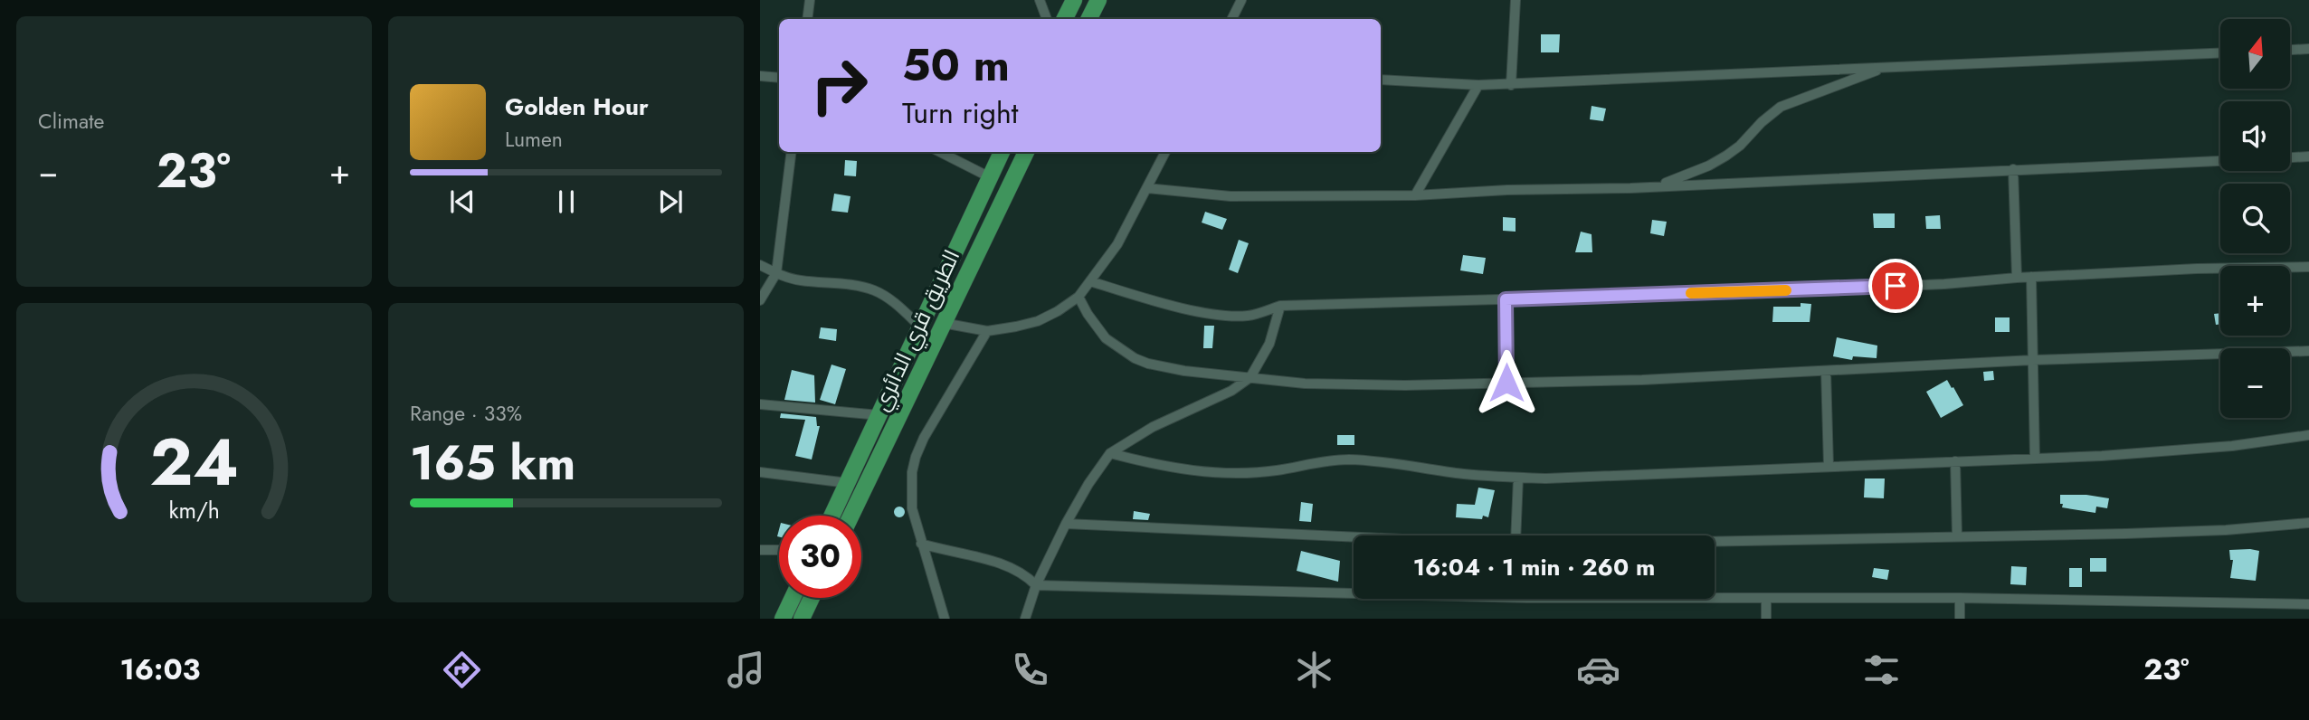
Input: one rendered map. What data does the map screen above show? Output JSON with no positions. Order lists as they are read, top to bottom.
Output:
{
  "streets": {
    "highway": ["الطريق قري الدائري"]
  },
  "north": "top",
  "page": {
    "tile": [
      "Climate",
      ["Range · 33%", "165 km"]
    ],
    "map_buttons": ["+", "−"],
    "turn": ["50 m", "Turn right"],
    "song": ["Golden Hour", "Lumen"],
    "heat": ["−", "23°", "+"],
    "limit": "30",
    "trip": "16:04 · 1 min · 260 m",
    "tabs": ["16:03", "23°"],
    "gauge": ["24", "km/h"]
  }
}
